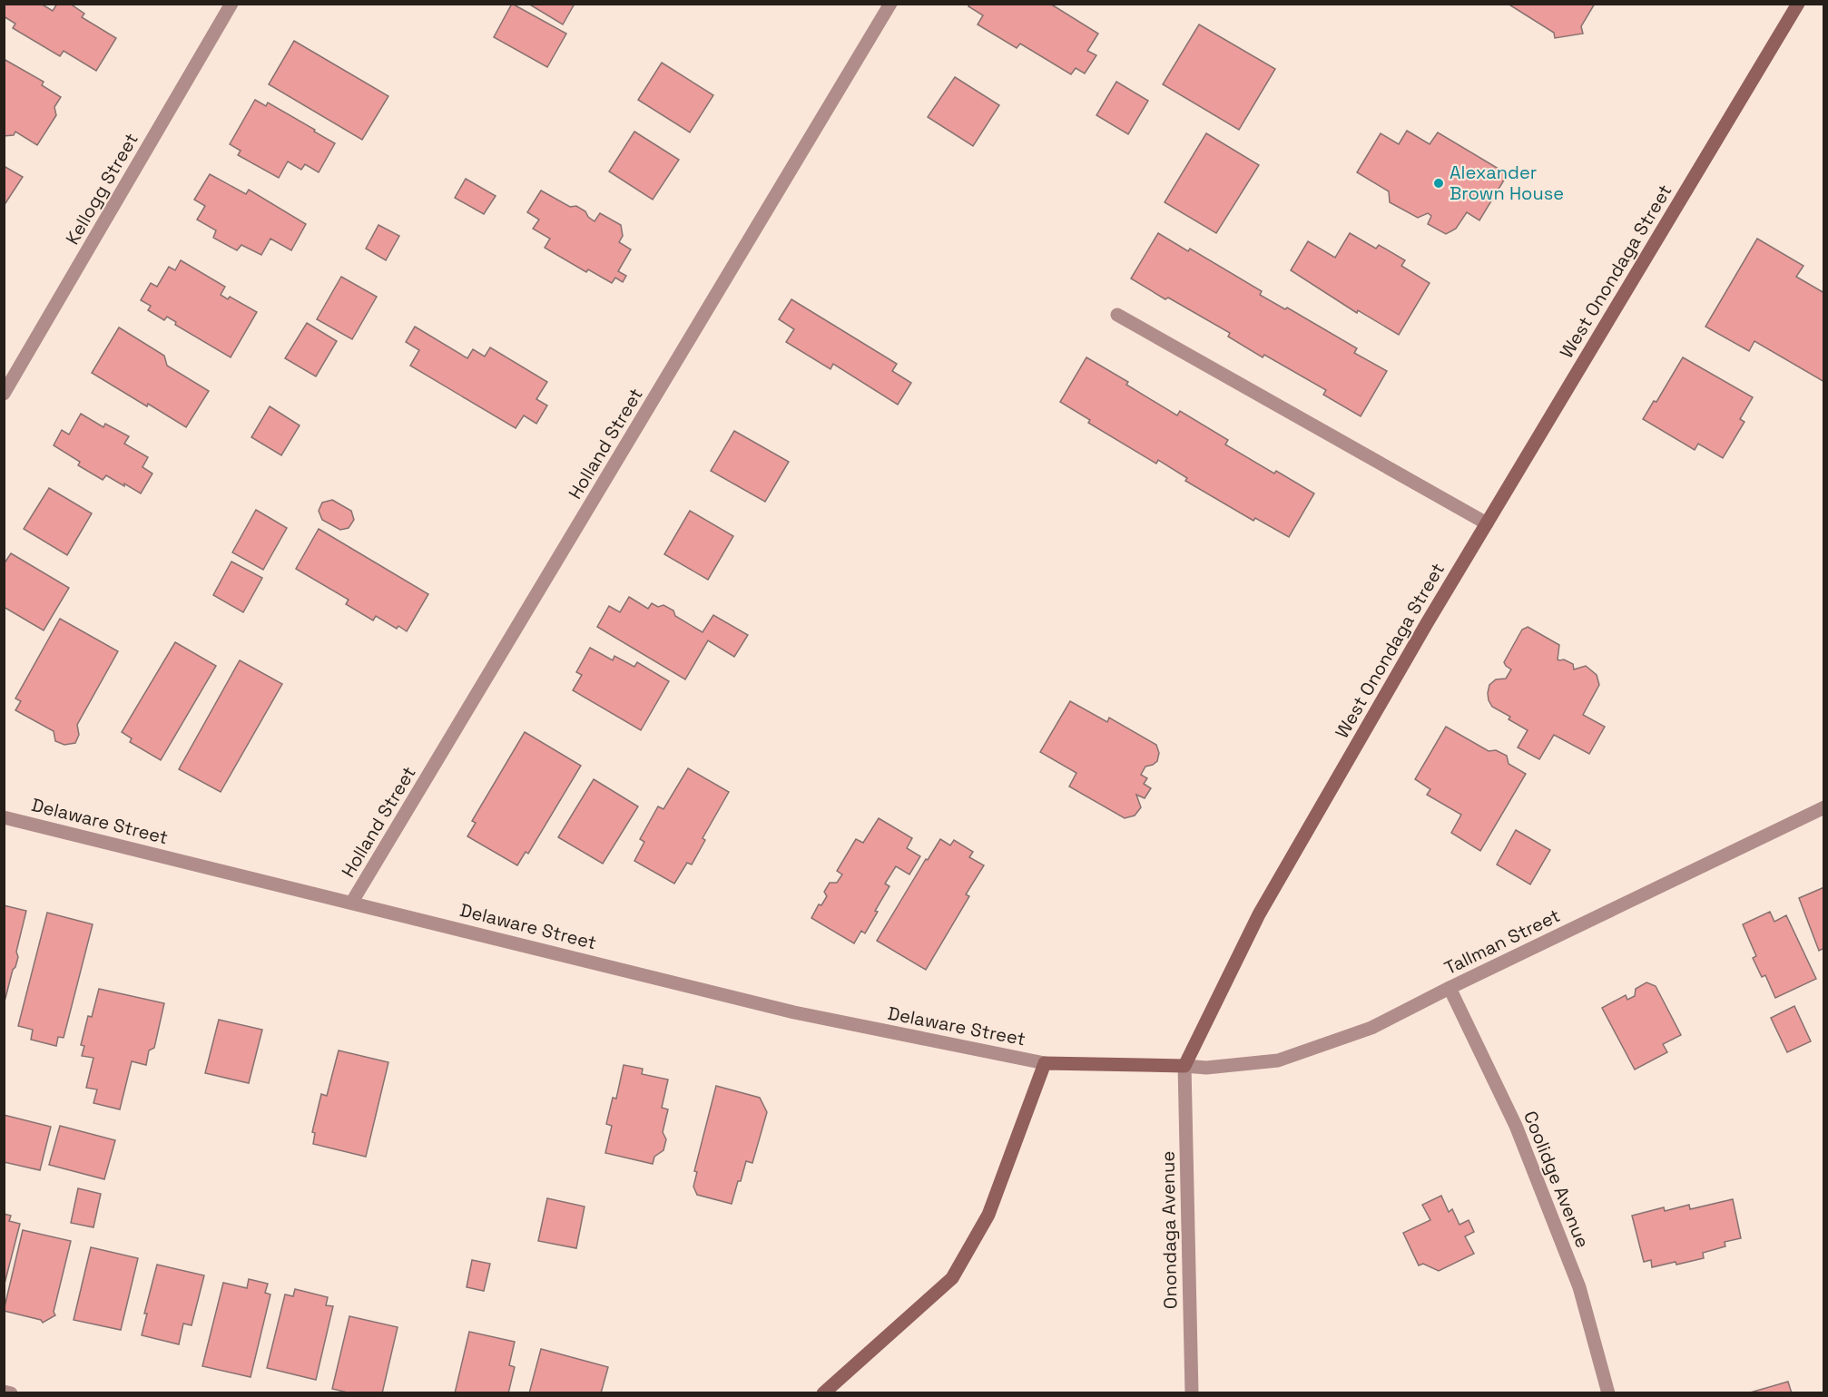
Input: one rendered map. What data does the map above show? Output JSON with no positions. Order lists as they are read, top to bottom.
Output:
{
  "streets": {
    "street": [
      "Kellogg Street",
      "West Onondaga Street",
      "Holland Street",
      "Delaware Street",
      "Tallman Street",
      "Coolidge Avenue",
      "Onondaga Avenue"
    ]
  },
  "crossings": [
    ["West Onondaga Street", "Tallman Street"],
    ["West Onondaga Street", "Onondaga Avenue"],
    ["Holland Street", "Delaware Street"],
    ["Tallman Street", "Coolidge Avenue"],
    ["Tallman Street", "Onondaga Avenue"]
  ],
  "places": ["Alexander Brown House"]
}
